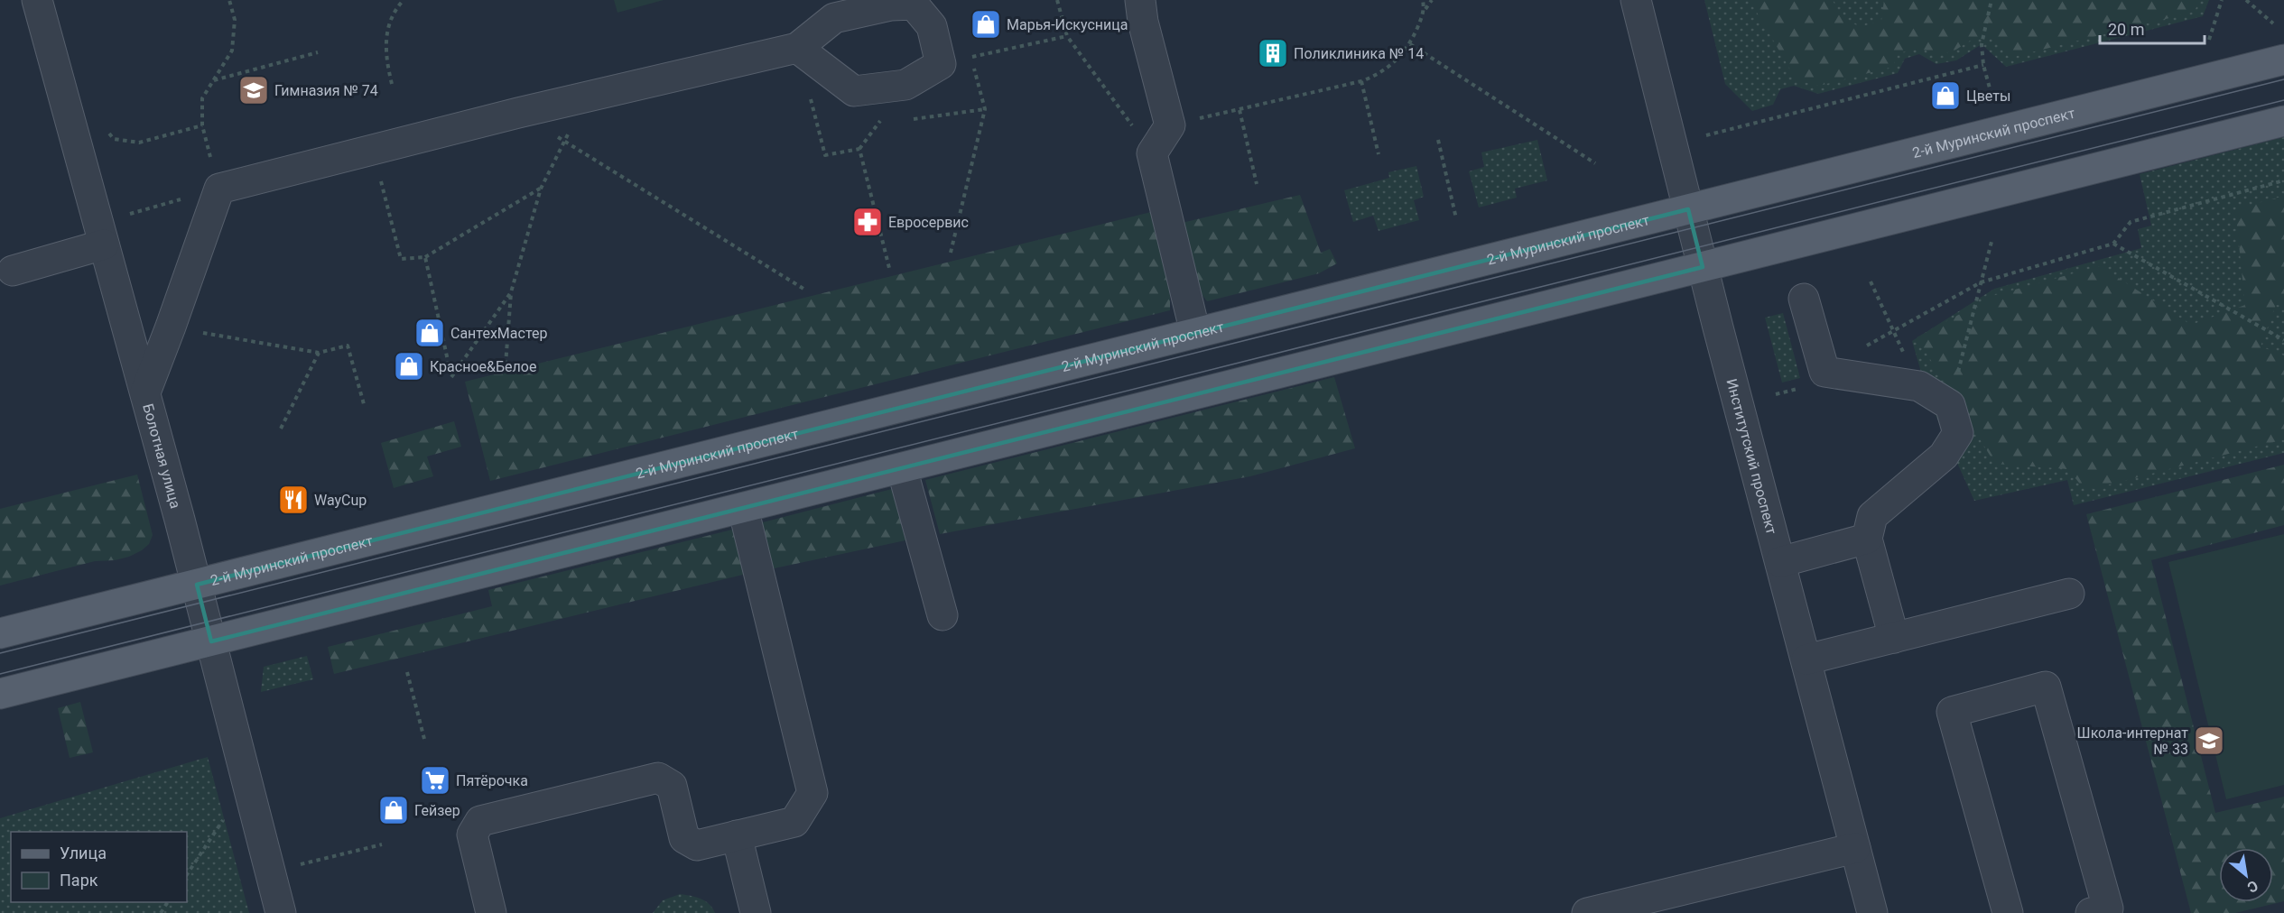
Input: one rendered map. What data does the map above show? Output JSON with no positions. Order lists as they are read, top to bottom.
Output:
{
  "streets": {
    "main road": ["2-й Муринский проспект"],
    "street": ["Болотная улица", "Институтский проспект"]
  },
  "crossings": [
    ["2-й Муринский проспект", "Болотная улица"],
    ["2-й Муринский проспект", "Институтский проспект"]
  ],
  "places": {
    "shop": [
      "Марья-Искусница",
      "Цветы",
      "СантехМастер",
      "Красное&Белое",
      "Гейзер"
    ],
    "building": ["Поликлиника № 14"],
    "school or university": ["Гимназия № 74", "Школа-интернат № 33"],
    "pharmacy": ["Евросервис"],
    "restaurant": ["WayCup"],
    "supermarket": ["Пятёрочка"]
  },
  "legend": ["Улица", "Парк"],
  "scale_bar": "20 m",
  "north": "bottom right"
}
